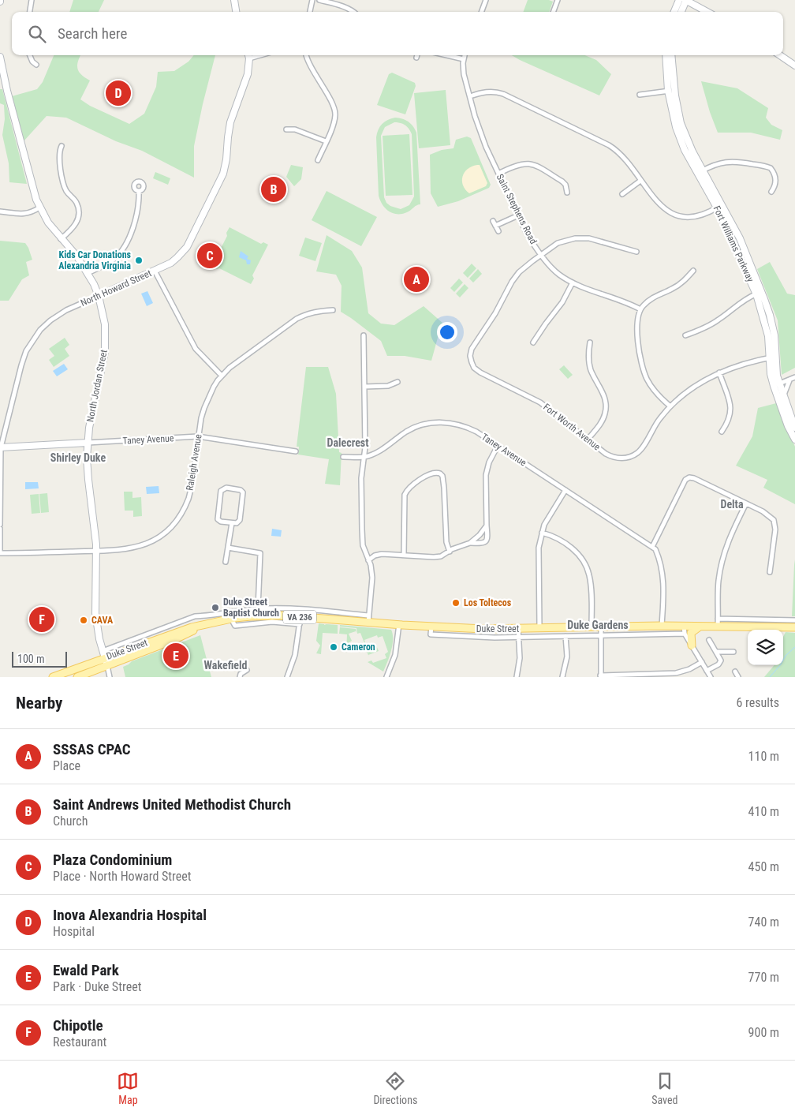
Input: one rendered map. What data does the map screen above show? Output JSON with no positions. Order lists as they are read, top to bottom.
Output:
{
  "streets": {
    "main road": ["VA 236", "Duke Street"],
    "street": [
      "Saint Stephens Road",
      "Fort Williams Parkway",
      "North Howard Street",
      "North Jordan Street",
      "Fort Worth Avenue",
      "Taney Avenue",
      "Raleigh Avenue"
    ]
  },
  "crossings": [
    ["Saint Stephens Road", "Fort Worth Avenue"],
    ["Fort Williams Parkway", "Fort Worth Avenue"],
    ["North Howard Street", "North Jordan Street"],
    ["North Howard Street", "Taney Avenue"],
    ["North Jordan Street", "Taney Avenue"],
    ["North Jordan Street", "Raleigh Avenue"],
    ["North Jordan Street", "Duke Street"],
    ["Taney Avenue", "Raleigh Avenue"]
  ],
  "districts": [
    "Dalecrest",
    "Shirley Duke",
    "Delta",
    "Duke Gardens",
    "Wakefield"
  ],
  "places": [
    "Kids Car Donations Alexandria Virginia",
    "Los Toltecos",
    "Duke Street Baptist Church",
    "CAVA",
    "Cameron"
  ],
  "scale_bar": "100 m",
  "page": {
    "search": "Search here",
    "pins": [
      "D",
      "B",
      "C",
      "A",
      "F",
      "E"
    ],
    "scale": "100 m",
    "heading": ["Nearby", "6 results"],
    "list": [
      {
        "mark": "A",
        "name": "SSSAS CPAC",
        "note": "Place",
        "value": "110 m"
      },
      {
        "mark": "B",
        "name": "Saint Andrews United Methodist Church",
        "note": "Church",
        "value": "410 m"
      },
      {
        "mark": "C",
        "name": "Plaza Condominium",
        "note": "Place · North Howard Street",
        "value": "450 m"
      },
      {
        "mark": "D",
        "name": "Inova Alexandria Hospital",
        "note": "Hospital",
        "value": "740 m"
      },
      {
        "mark": "E",
        "name": "Ewald Park",
        "note": "Park · Duke Street",
        "value": "770 m"
      },
      {
        "mark": "F",
        "name": "Chipotle",
        "note": "Restaurant",
        "value": "900 m"
      }
    ],
    "nav": ["Map", "Directions", "Saved"]
  }
}
